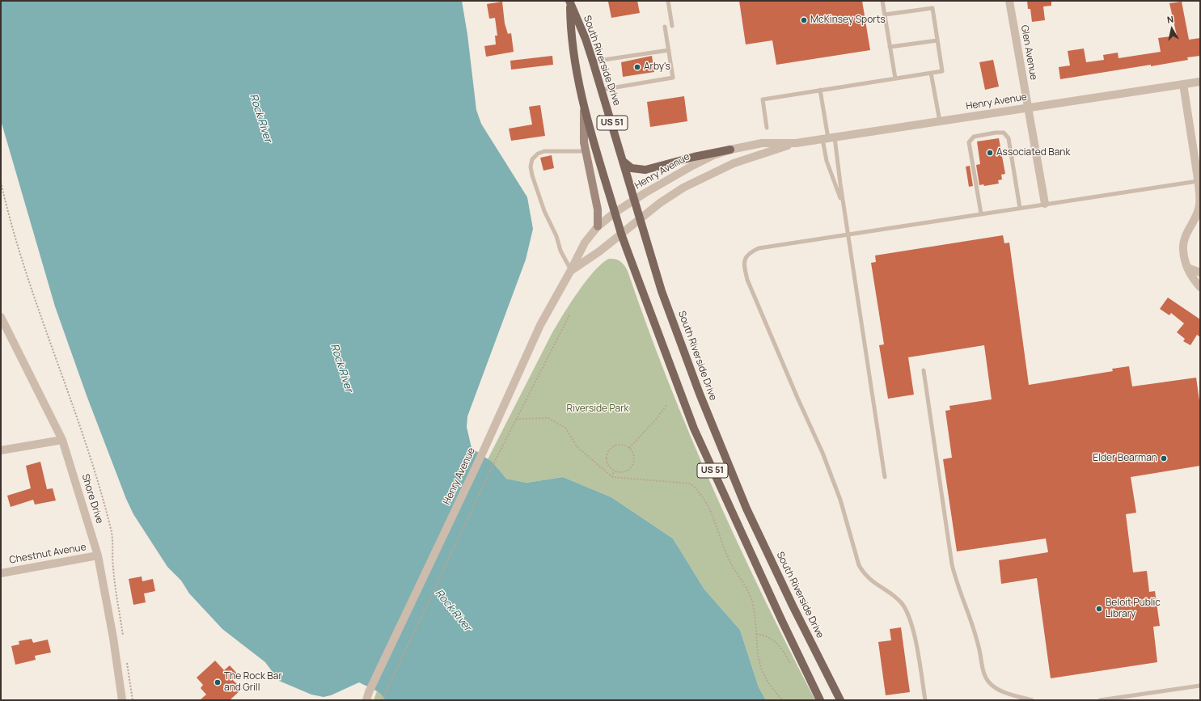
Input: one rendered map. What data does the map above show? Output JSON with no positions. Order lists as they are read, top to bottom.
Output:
{
  "streets": {
    "main road": ["South Riverside Drive", "US 51"],
    "street": [
      "Glen Avenue",
      "Henry Avenue",
      "Shore Drive",
      "Chestnut Avenue"
    ]
  },
  "crossings": [
    ["Glen Avenue", "Henry Avenue"],
    ["South Riverside Drive", "Henry Avenue"],
    ["Shore Drive", "Chestnut Avenue"]
  ],
  "water": ["Rock River"],
  "parks": ["Riverside Park"],
  "places": [
    "McKinsey Sports",
    "Arby's",
    "Associated Bank",
    "Elder Bearman",
    "Beloit Public Library",
    "The Rock Bar and Grill"
  ],
  "north": "top"
}
